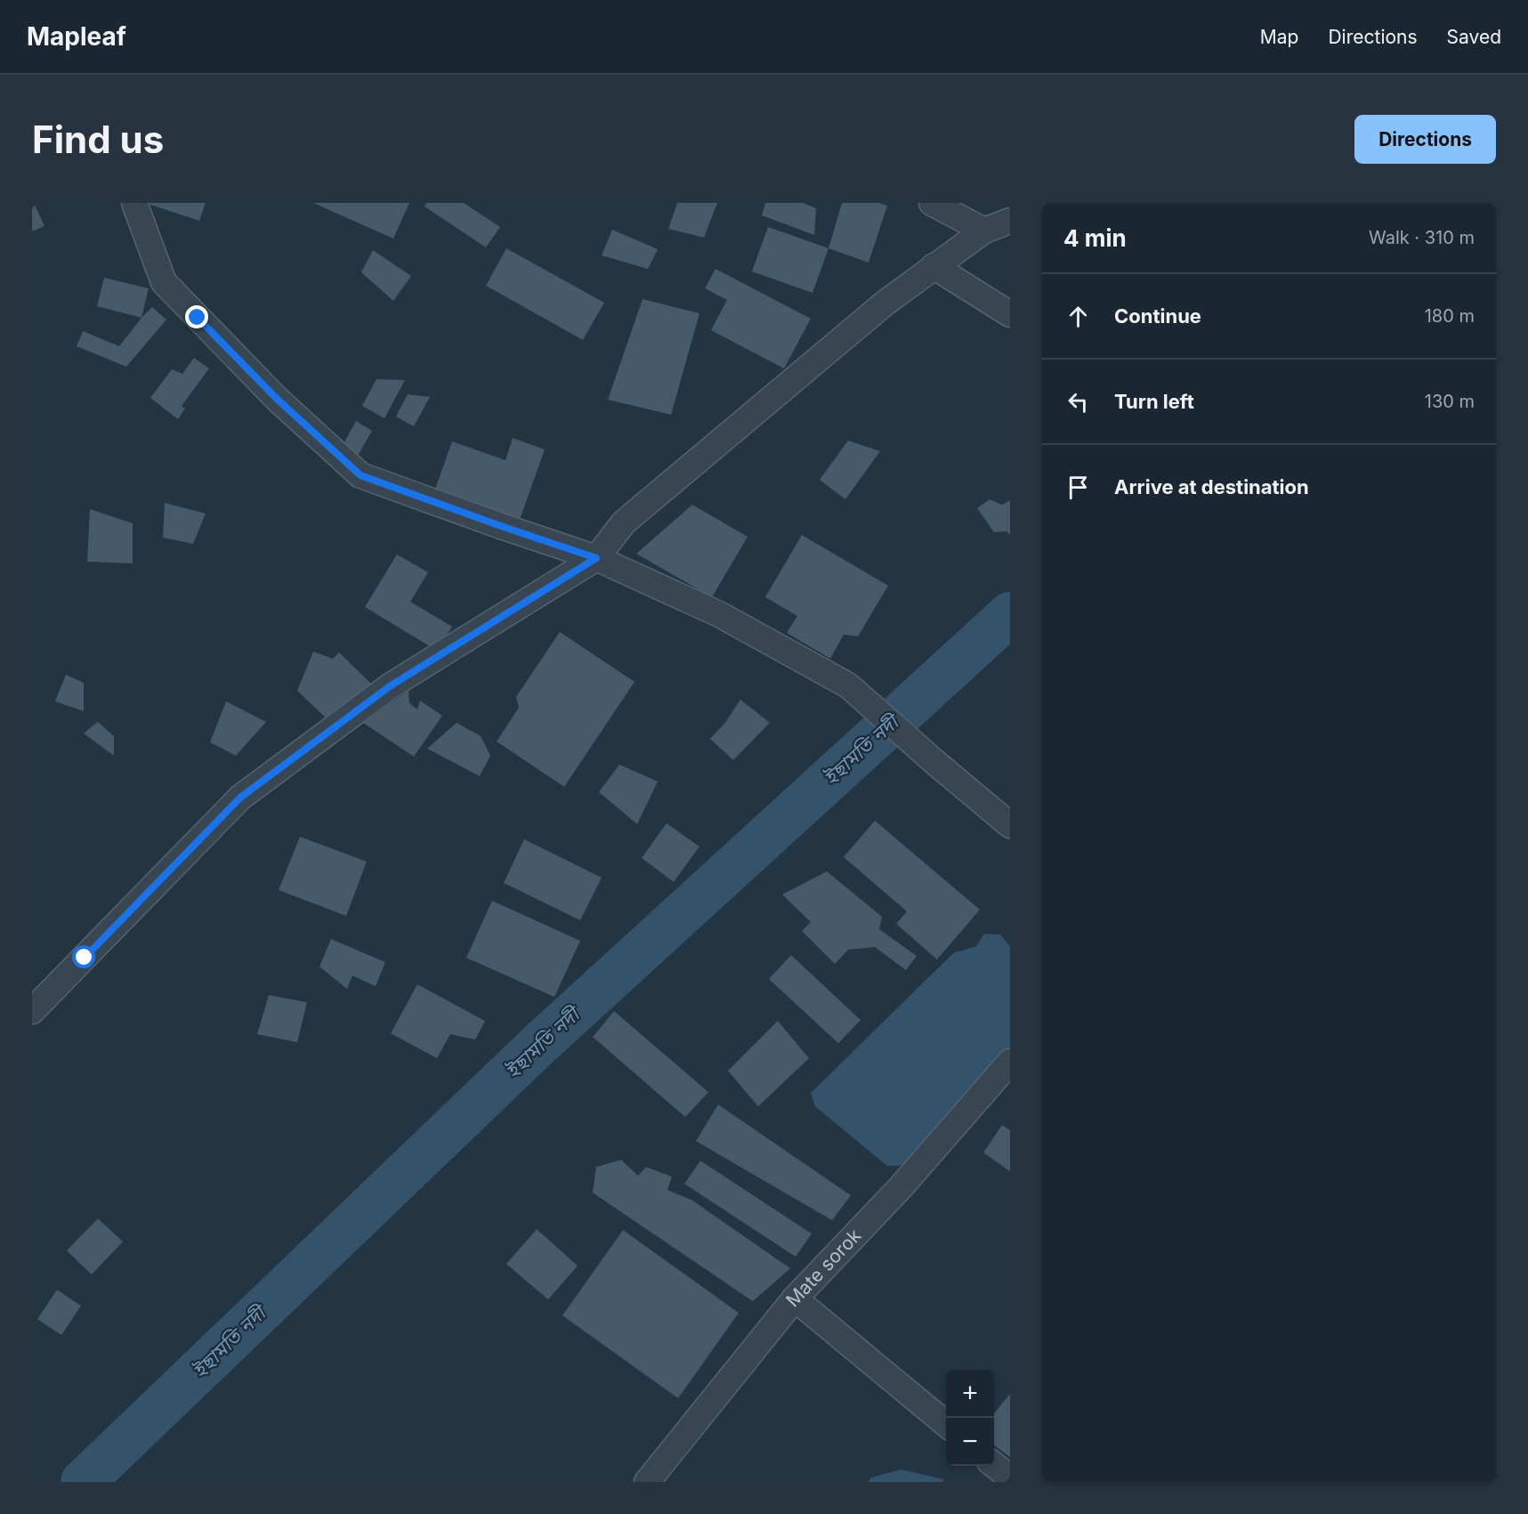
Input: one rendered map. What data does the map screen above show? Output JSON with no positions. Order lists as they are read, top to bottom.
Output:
{
  "streets": {
    "street": ["Mate sorok"]
  },
  "water": ["ইছামতি নদী"],
  "page": {
    "header": "Mapleaf",
    "nav": ["Map", "Directions", "Saved"],
    "buttons": "Directions",
    "title": "Find us",
    "heading": ["4 min", "Walk · 310 m"],
    "list": [
      ["Continue", "180 m"],
      ["Turn left", "130 m"],
      "Arrive at destination"
    ],
    "map_buttons": ["+", "−"]
  }
}
